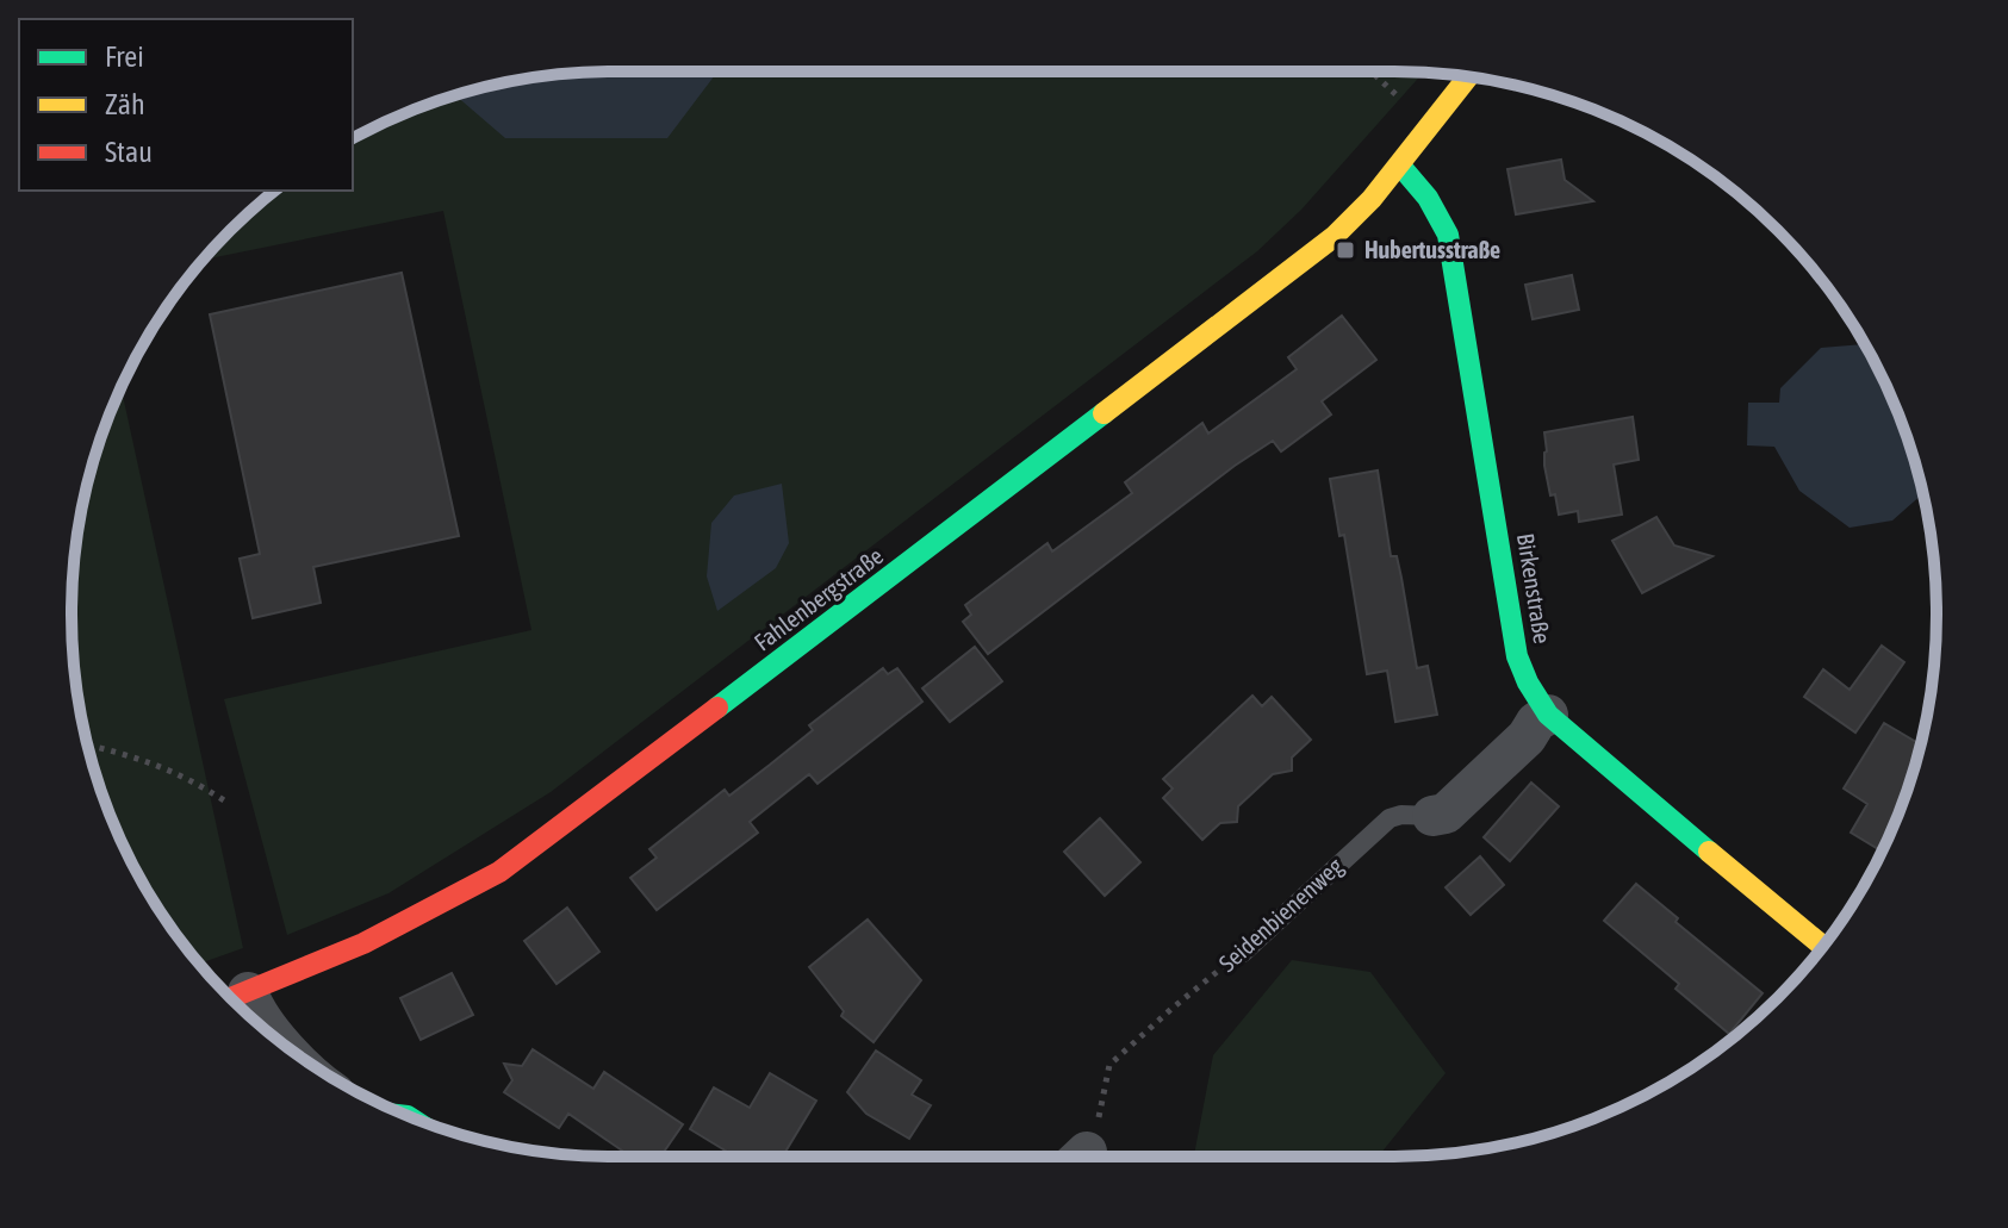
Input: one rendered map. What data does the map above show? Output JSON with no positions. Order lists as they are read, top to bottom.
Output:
{
  "streets": {
    "street": ["Birkenstraße", "Fahlenbergstraße", "Seidenbienenweg"]
  },
  "crossings": [
    ["Birkenstraße", "Fahlenbergstraße"],
    ["Birkenstraße", "Seidenbienenweg"]
  ],
  "places": {
    "transit": ["Hubertusstraße"]
  },
  "legend": ["Frei", "Zäh", "Stau"]
}
